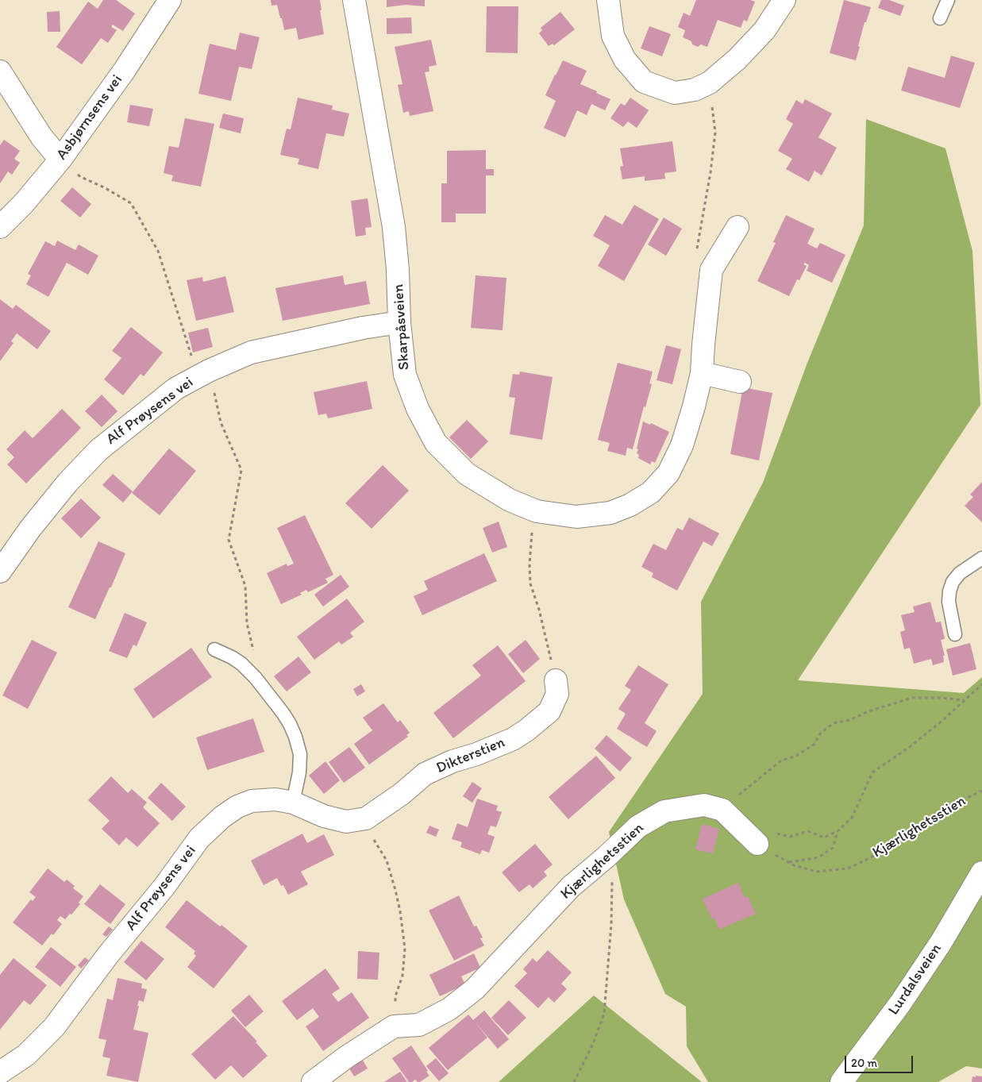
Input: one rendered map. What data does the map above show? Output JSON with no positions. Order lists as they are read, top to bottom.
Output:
{
  "streets": {
    "street": [
      "Asbjørnsens vei",
      "Skarpåsveien",
      "Alf Prøysens vei",
      "Dikterstien",
      "Kjærlighetsstien",
      "Lurdalsveien"
    ]
  },
  "crossings": [
    ["Skarpåsveien", "Alf Prøysens vei"],
    ["Alf Prøysens vei", "Dikterstien"]
  ],
  "scale_bar": "20 m"
}
